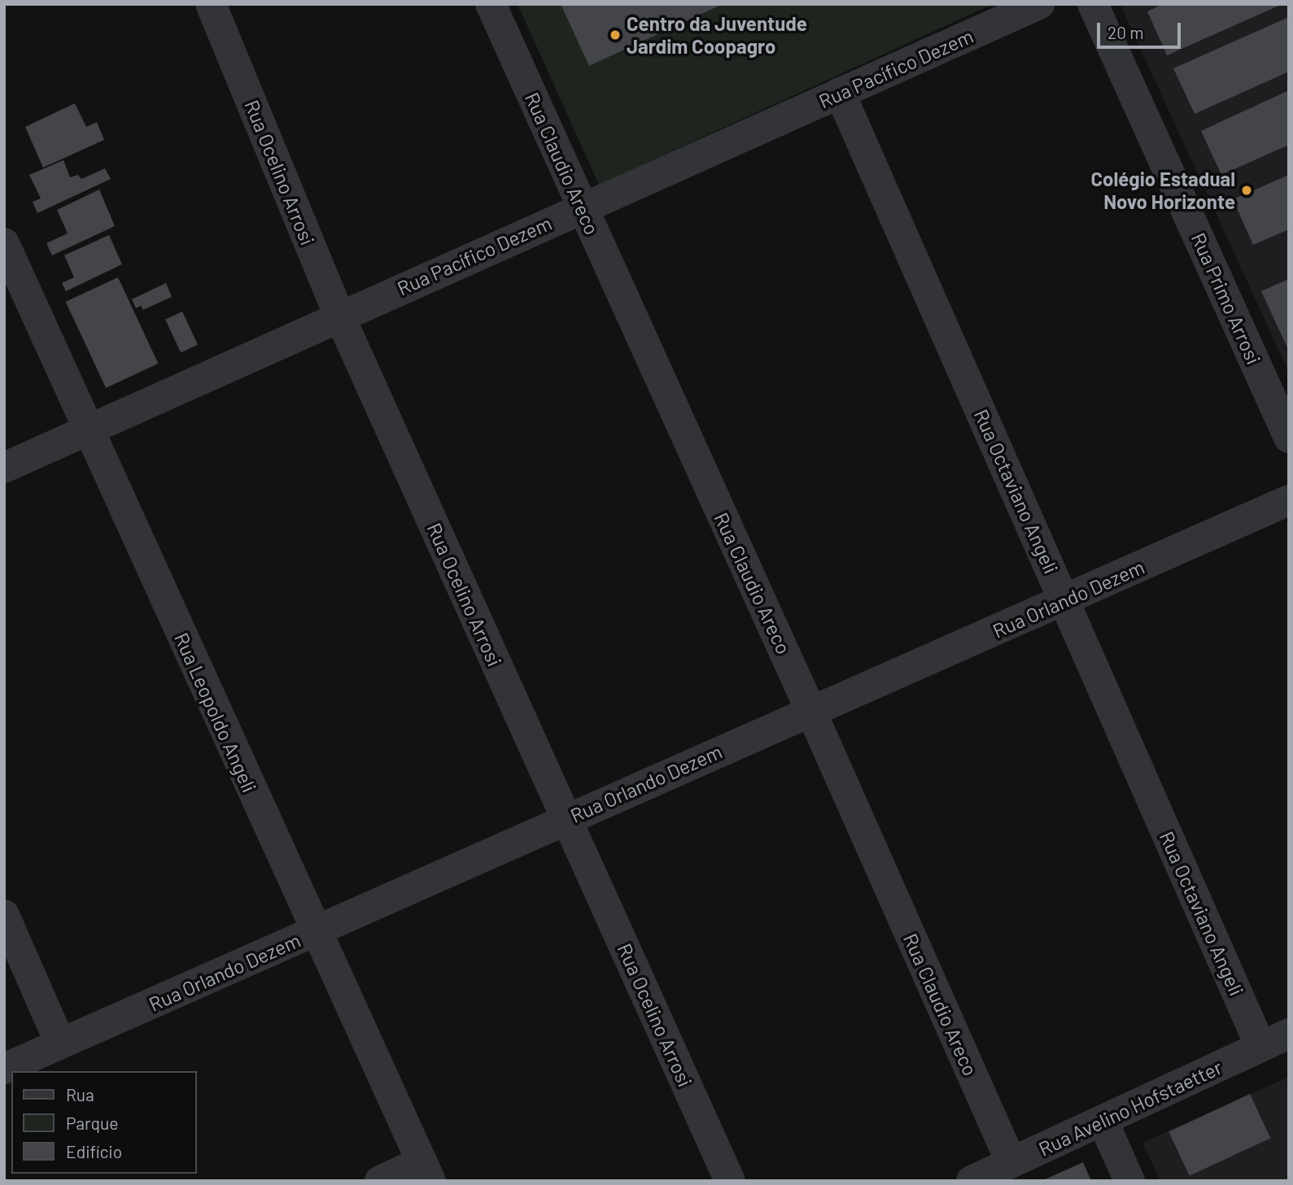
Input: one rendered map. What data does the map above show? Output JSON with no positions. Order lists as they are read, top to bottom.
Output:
{
  "streets": {
    "street": [
      "Rua Pacífico Dezem",
      "Rua Claudio Areco",
      "Rua Ocelino Arrosi",
      "Rua Primo Arrosi",
      "Rua Octaviano Angeli",
      "Rua Orlando Dezem",
      "Rua Leopoldo Angeli",
      "Rua Avelino Hofstaetter"
    ]
  },
  "crossings": [
    ["Rua Pacífico Dezem", "Rua Claudio Areco"],
    ["Rua Pacífico Dezem", "Rua Ocelino Arrosi"],
    ["Rua Pacífico Dezem", "Rua Octaviano Angeli"],
    ["Rua Pacífico Dezem", "Rua Leopoldo Angeli"],
    ["Rua Claudio Areco", "Rua Orlando Dezem"],
    ["Rua Claudio Areco", "Rua Avelino Hofstaetter"],
    ["Rua Ocelino Arrosi", "Rua Orlando Dezem"],
    ["Rua Octaviano Angeli", "Rua Orlando Dezem"],
    ["Rua Octaviano Angeli", "Rua Avelino Hofstaetter"],
    ["Rua Orlando Dezem", "Rua Leopoldo Angeli"]
  ],
  "places": ["Centro da Juventude Jardim Coopagro", "Colégio Estadual Novo Horizonte"],
  "legend": ["Rua", "Parque", "Edifício"],
  "scale_bar": "20 m"
}
